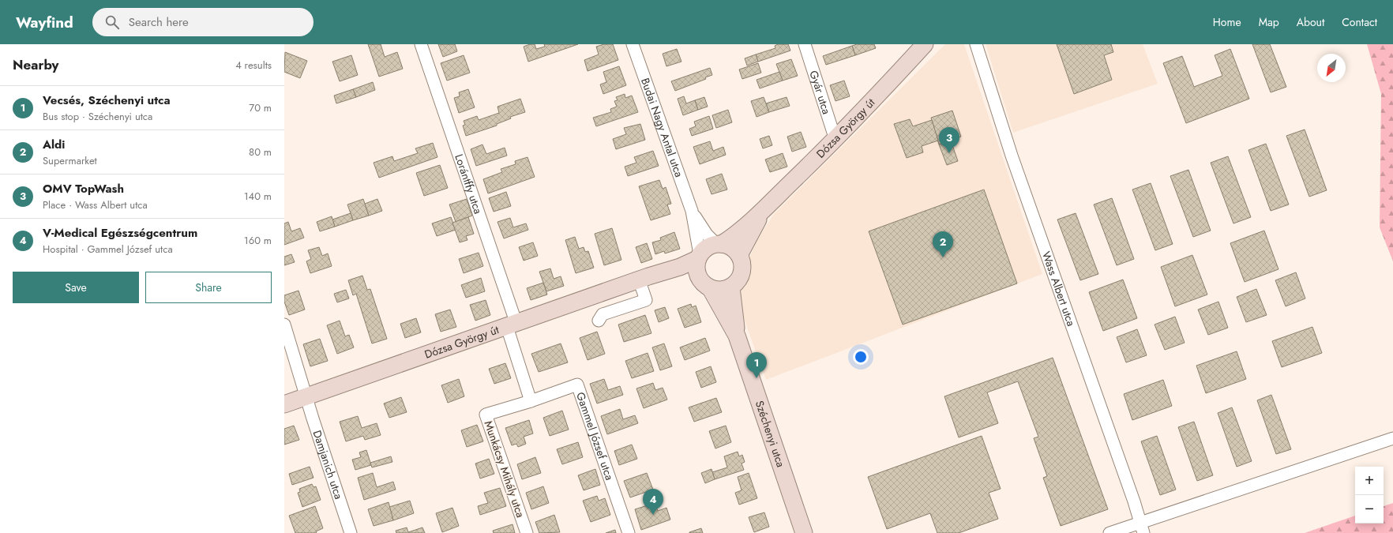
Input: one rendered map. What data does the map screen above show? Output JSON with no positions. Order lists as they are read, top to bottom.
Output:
{
  "streets": {
    "main road": ["Dózsa György út", "Széchenyi utca"],
    "street": [
      "Gyár utca",
      "Budai Nagy Antal utca",
      "Lorántffy utca",
      "Wass Albert utca",
      "Gammel József utca",
      "Damjanich utca",
      "Munkácsy Mihály utca"
    ]
  },
  "crossings": [
    ["Gyár utca", "Dózsa György út"],
    ["Budai Nagy Antal utca", "Dózsa György út"],
    ["Budai Nagy Antal utca", "Széchenyi utca"],
    ["Dózsa György út", "Lorántffy utca"],
    ["Dózsa György út", "Széchenyi utca"],
    ["Dózsa György út", "Damjanich utca"],
    ["Lorántffy utca", "Gammel József utca"],
    ["Lorántffy utca", "Munkácsy Mihály utca"],
    ["Gammel József utca", "Munkácsy Mihály utca"]
  ],
  "north": "bottom left",
  "page": {
    "header": "Wayfind",
    "search": "Search here",
    "nav": [
      "Home",
      "Map",
      "About",
      "Contact"
    ],
    "heading": ["Nearby", "4 results"],
    "list": [
      {
        "mark": "1",
        "name": "Vecsés, Széchenyi utca",
        "note": "Bus stop · Széchenyi utca",
        "value": "70 m"
      },
      {
        "mark": "2",
        "name": "Aldi",
        "note": "Supermarket",
        "value": "80 m"
      },
      {
        "mark": "3",
        "name": "OMV TopWash",
        "note": "Place · Wass Albert utca",
        "value": "140 m"
      },
      {
        "mark": "4",
        "name": "V-Medical Egészségcentrum",
        "note": "Hospital · Gammel József utca",
        "value": "160 m"
      }
    ],
    "pins": [
      "3",
      "2",
      "1",
      "4"
    ],
    "buttons": ["Save", "Share"],
    "map_buttons": ["+", "−"]
  }
}
